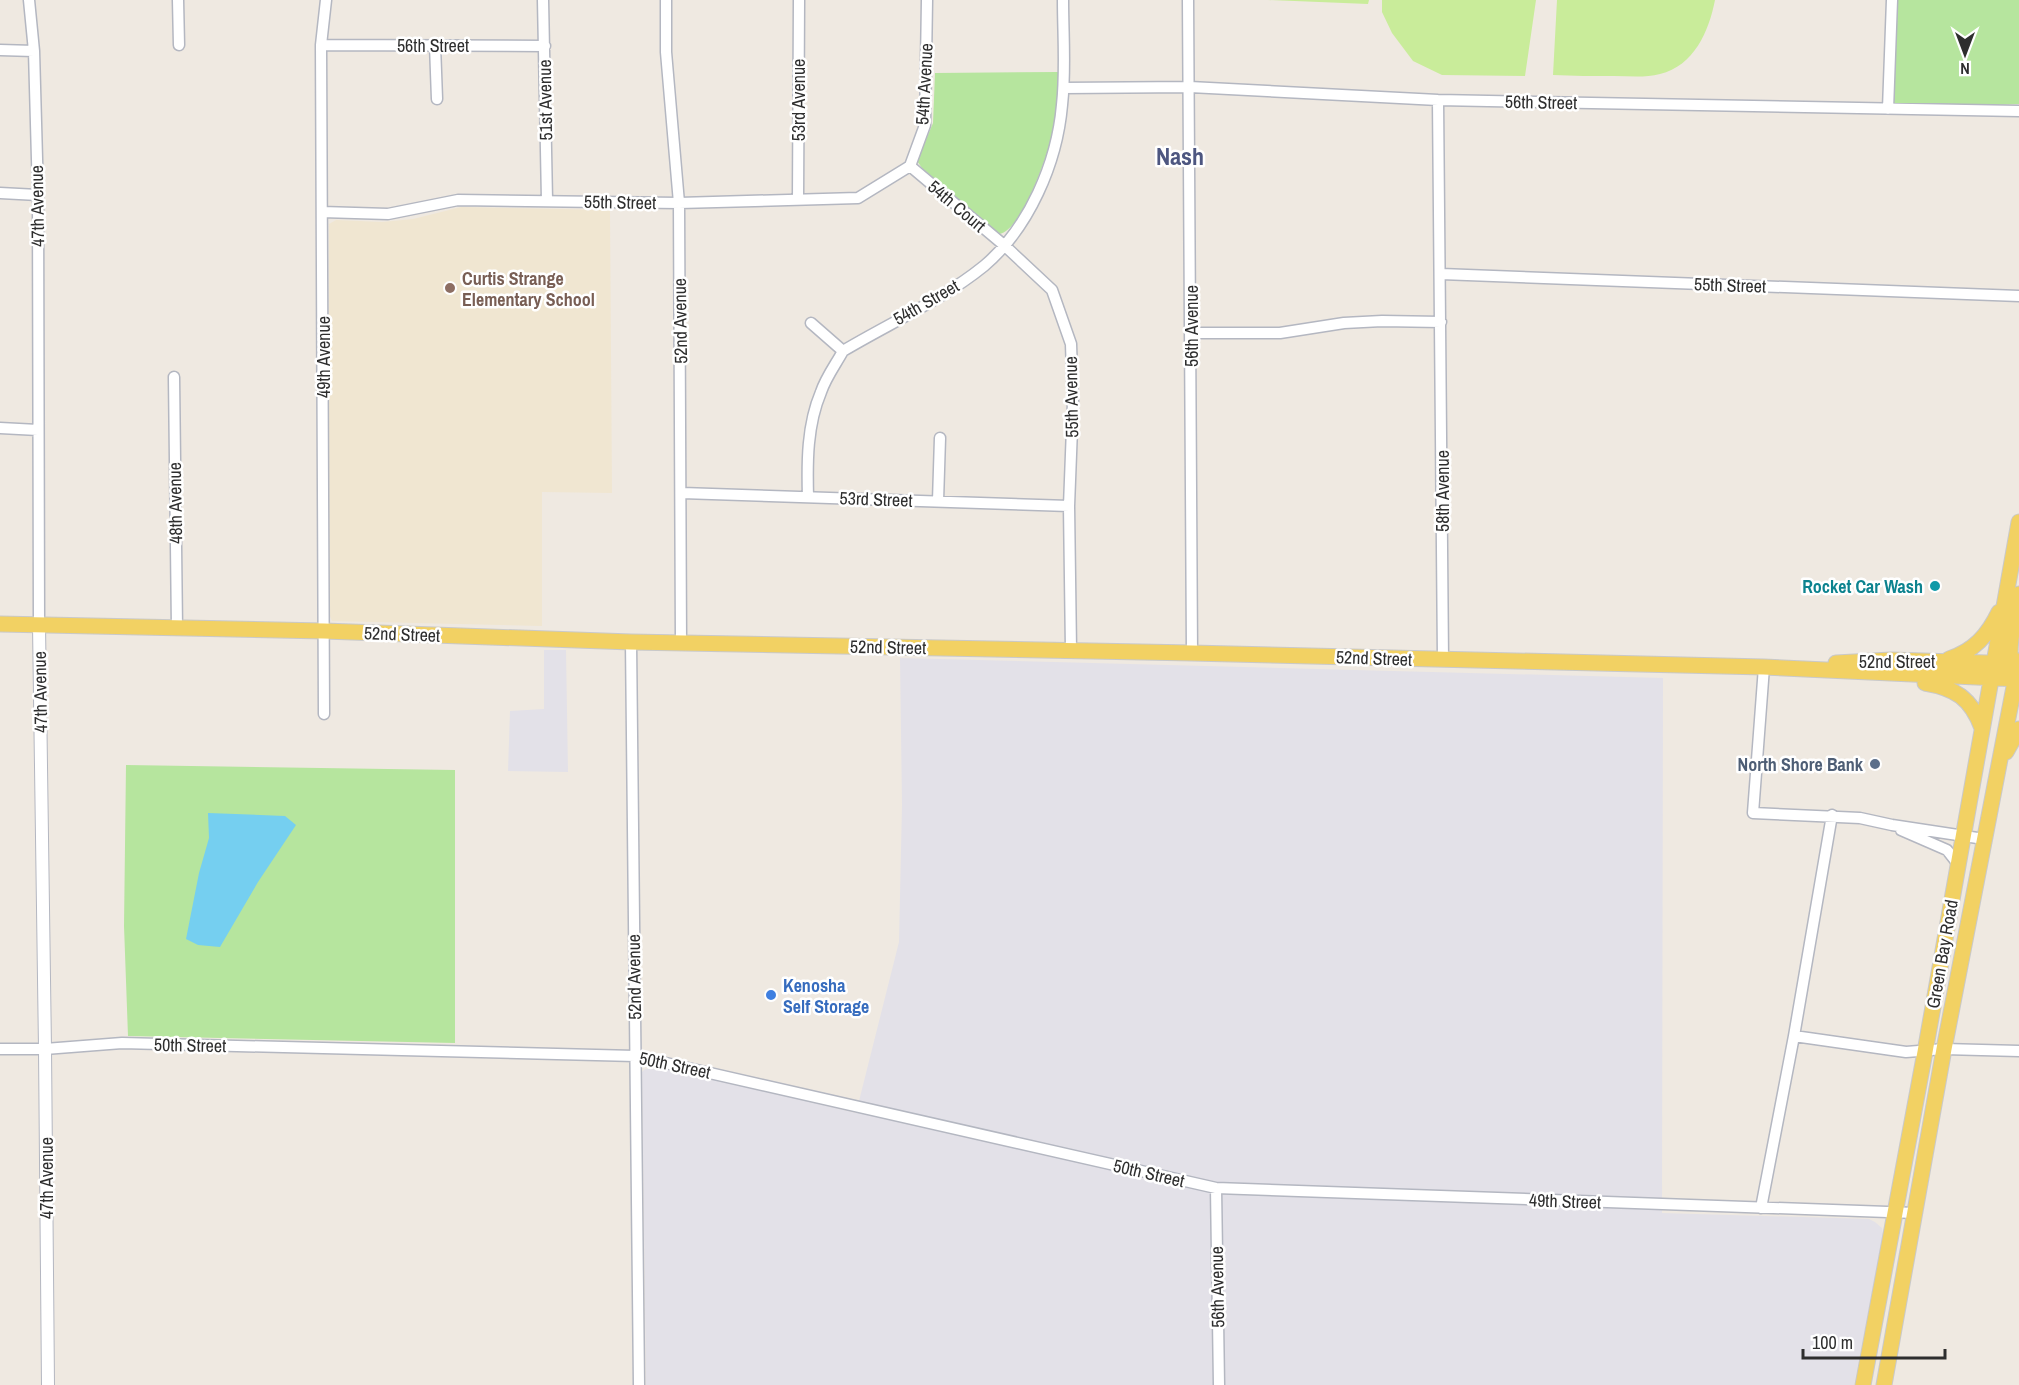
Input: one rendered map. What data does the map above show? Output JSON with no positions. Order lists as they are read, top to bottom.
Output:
{
  "streets": {
    "main road": ["52nd Street", "Green Bay Road"],
    "street": [
      "56th Street",
      "54th Avenue",
      "51st Avenue",
      "53rd Avenue",
      "55th Street",
      "47th Avenue",
      "54th Court",
      "54th Street",
      "52nd Avenue",
      "56th Avenue",
      "49th Avenue",
      "55th Avenue",
      "58th Avenue",
      "53rd Street",
      "48th Avenue",
      "50th Street",
      "49th Street"
    ]
  },
  "crossings": [
    ["56th Street", "51st Avenue"],
    ["56th Street", "56th Avenue"],
    ["56th Street", "49th Avenue"],
    ["56th Street", "58th Avenue"],
    ["54th Avenue", "55th Street"],
    ["54th Avenue", "54th Court"],
    ["51st Avenue", "55th Street"],
    ["53rd Avenue", "55th Street"],
    ["55th Street", "54th Court"],
    ["55th Street", "52nd Avenue"],
    ["55th Street", "49th Avenue"],
    ["55th Street", "58th Avenue"],
    ["47th Avenue", "52nd Street"],
    ["47th Avenue", "50th Street"],
    ["54th Court", "54th Street"],
    ["54th Court", "55th Avenue"],
    ["54th Street", "55th Avenue"],
    ["52nd Avenue", "53rd Street"],
    ["52nd Avenue", "52nd Street"],
    ["52nd Avenue", "50th Street"],
    ["56th Avenue", "52nd Street"],
    ["56th Avenue", "50th Street"],
    ["56th Avenue", "49th Street"],
    ["49th Avenue", "52nd Street"],
    ["55th Avenue", "53rd Street"],
    ["55th Avenue", "52nd Street"],
    ["58th Avenue", "52nd Street"],
    ["48th Avenue", "52nd Street"],
    ["52nd Street", "Green Bay Road"],
    ["Green Bay Road", "49th Street"],
    ["50th Street", "49th Street"]
  ],
  "districts": ["Nash"],
  "places": [
    "Curtis Strange Elementary School",
    "Rocket Car Wash",
    "North Shore Bank",
    "Kenosha Self Storage"
  ],
  "scale_bar": "100 m",
  "north": "bottom"
}
